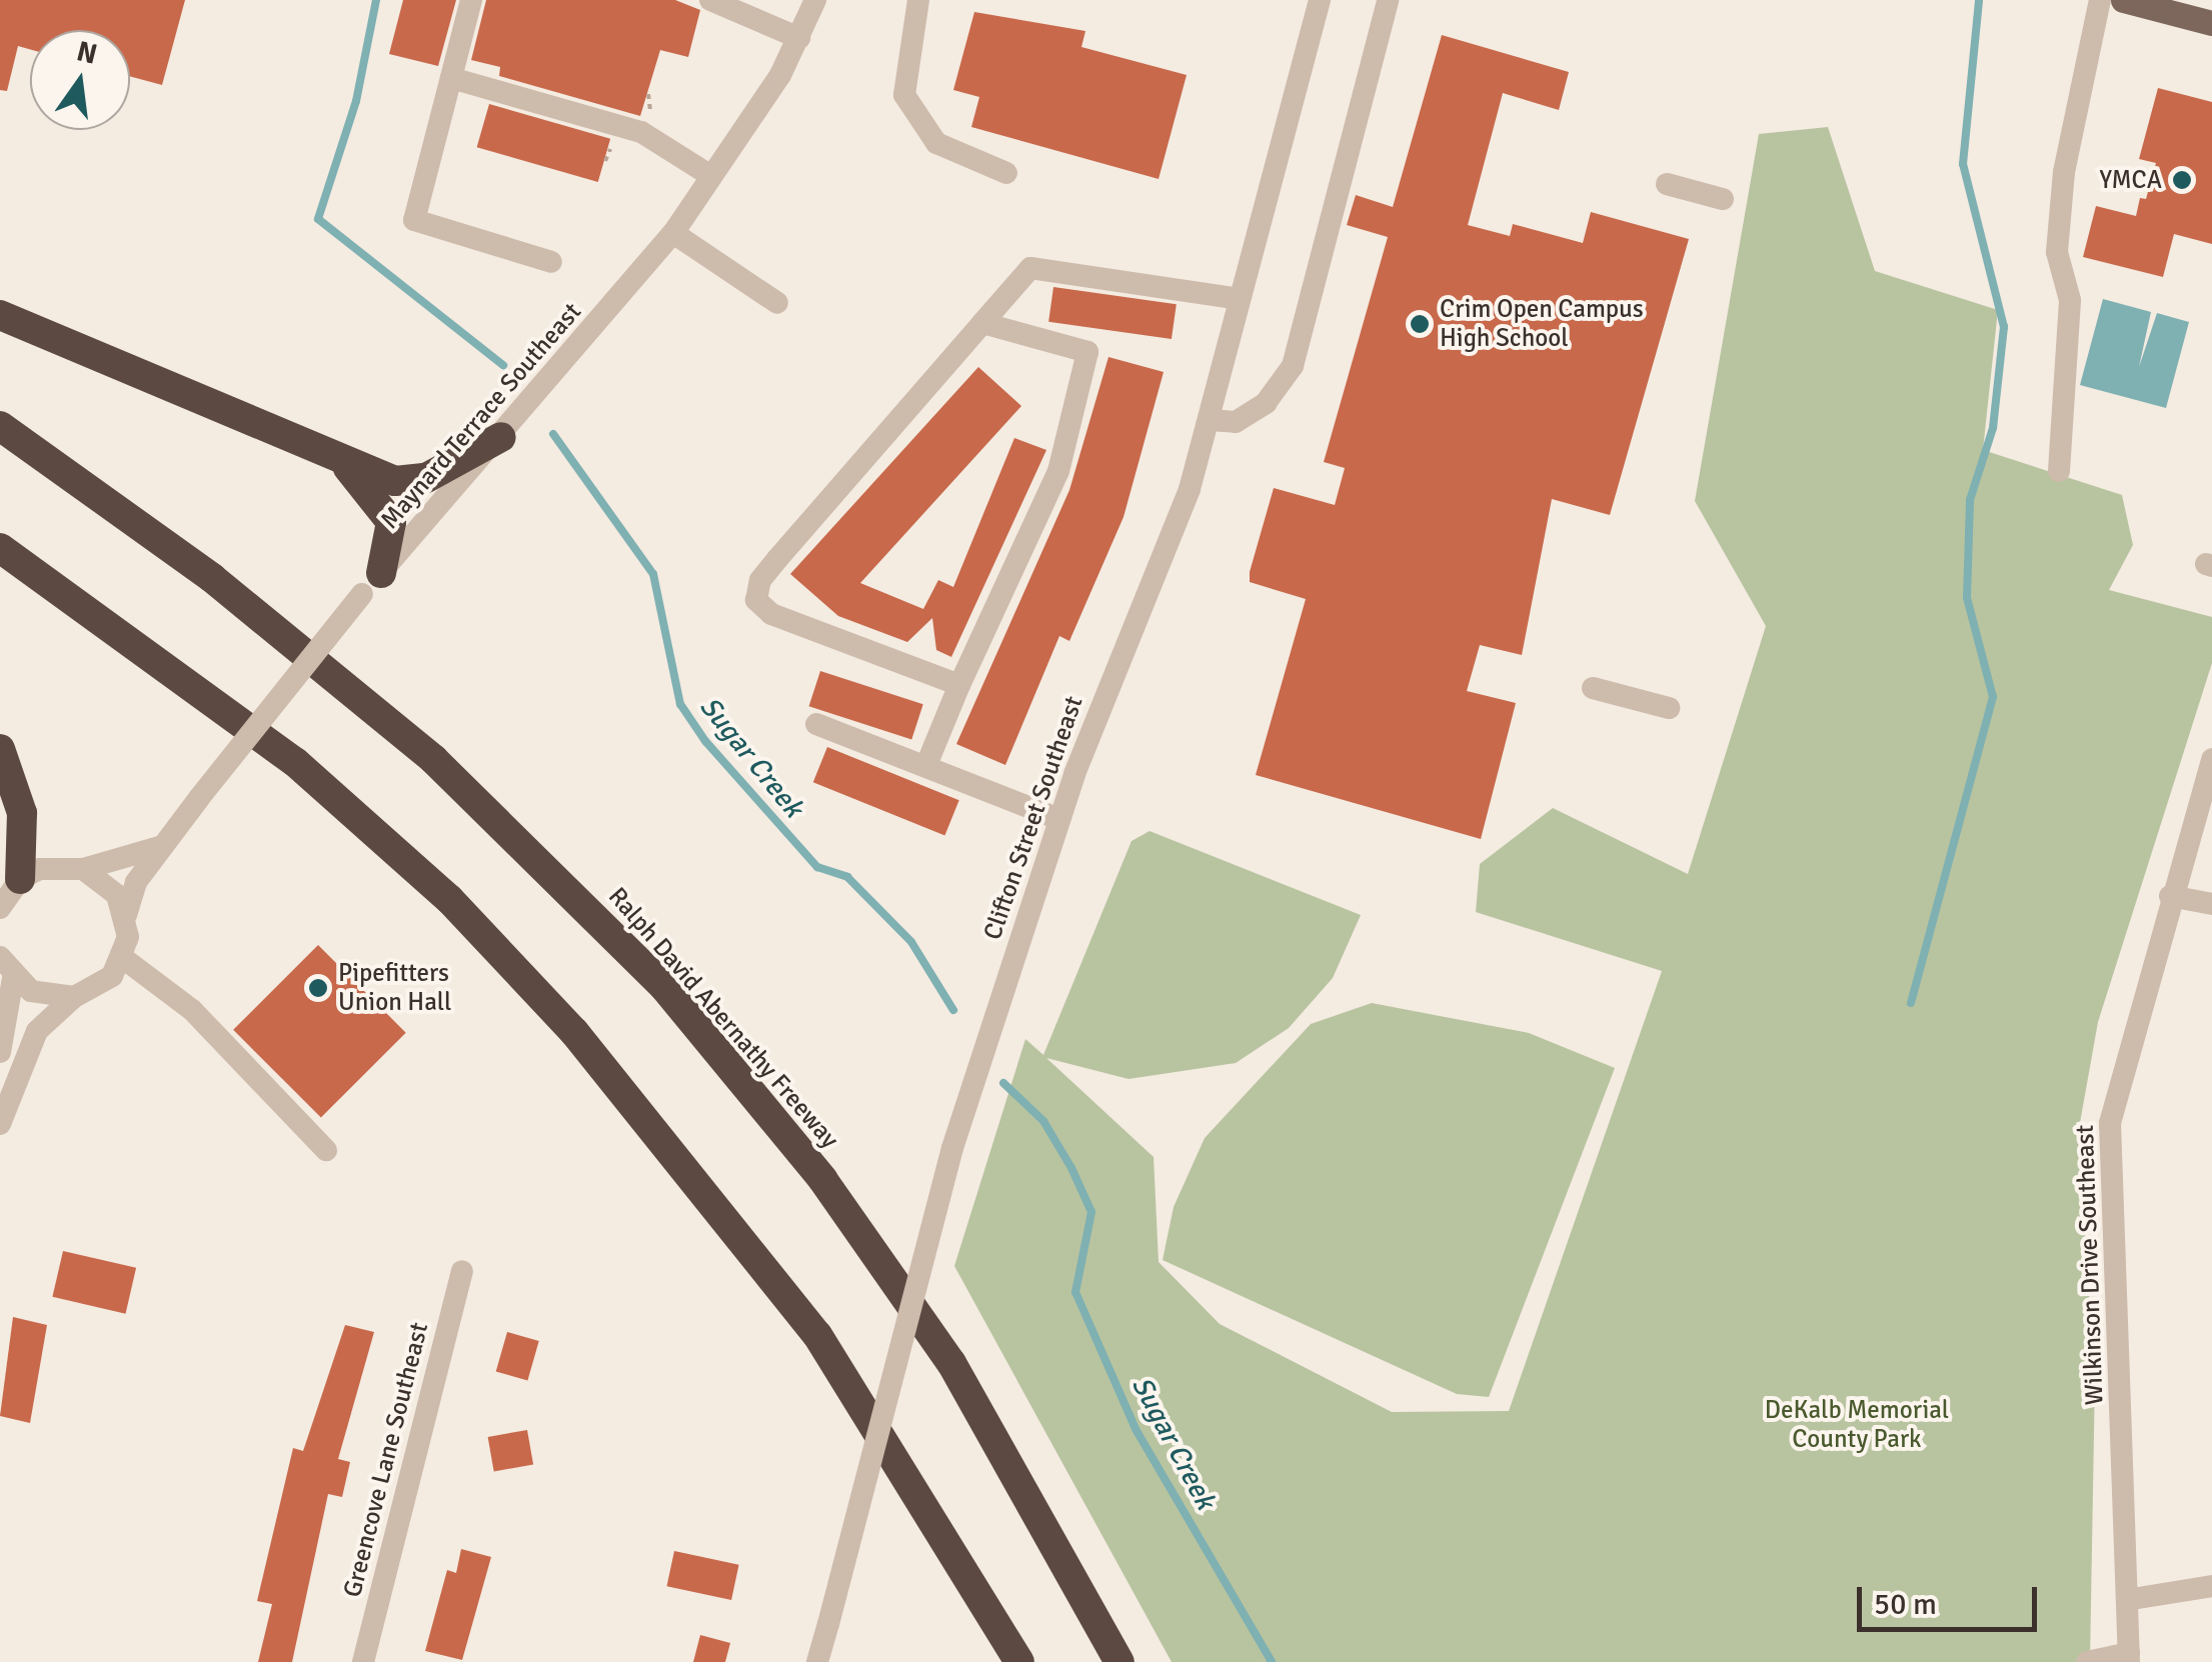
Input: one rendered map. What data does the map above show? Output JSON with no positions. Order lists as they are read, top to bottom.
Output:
{
  "streets": {
    "highway": ["Ralph David Abernathy Freeway"],
    "street": [
      "Maynard Terrace Southeast",
      "Clifton Street Southeast",
      "Wilkinson Drive Southeast",
      "Greencove Lane Southeast"
    ]
  },
  "water": ["Sugar Creek"],
  "parks": ["DeKalb Memorial County Park"],
  "places": ["YMCA", "Crim Open Campus High School", "Pipefitters Union Hall"],
  "scale_bar": "50 m",
  "north": "top"
}
